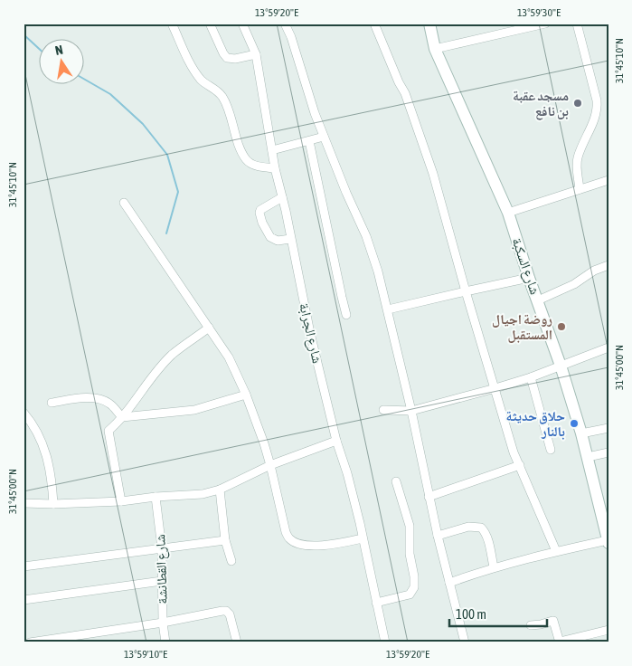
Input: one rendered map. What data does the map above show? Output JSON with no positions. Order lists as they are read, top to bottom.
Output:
{
  "streets": {
    "main road": ["شارع السكبة"],
    "street": ["شارع الجرابة", "شارع القطانشة"]
  },
  "places": ["مسجد عقبة بن نافع", "روضة اجيال المستقبل", "حلاق حديثة بالنار"],
  "scale_bar": "100 m",
  "north": "top",
  "coordinates": [
    "13°59'20\"E",
    "13°59'30\"E",
    "31°45'10\"N",
    "31°45'00\"N",
    "13°59'10\"E"
  ]
}
